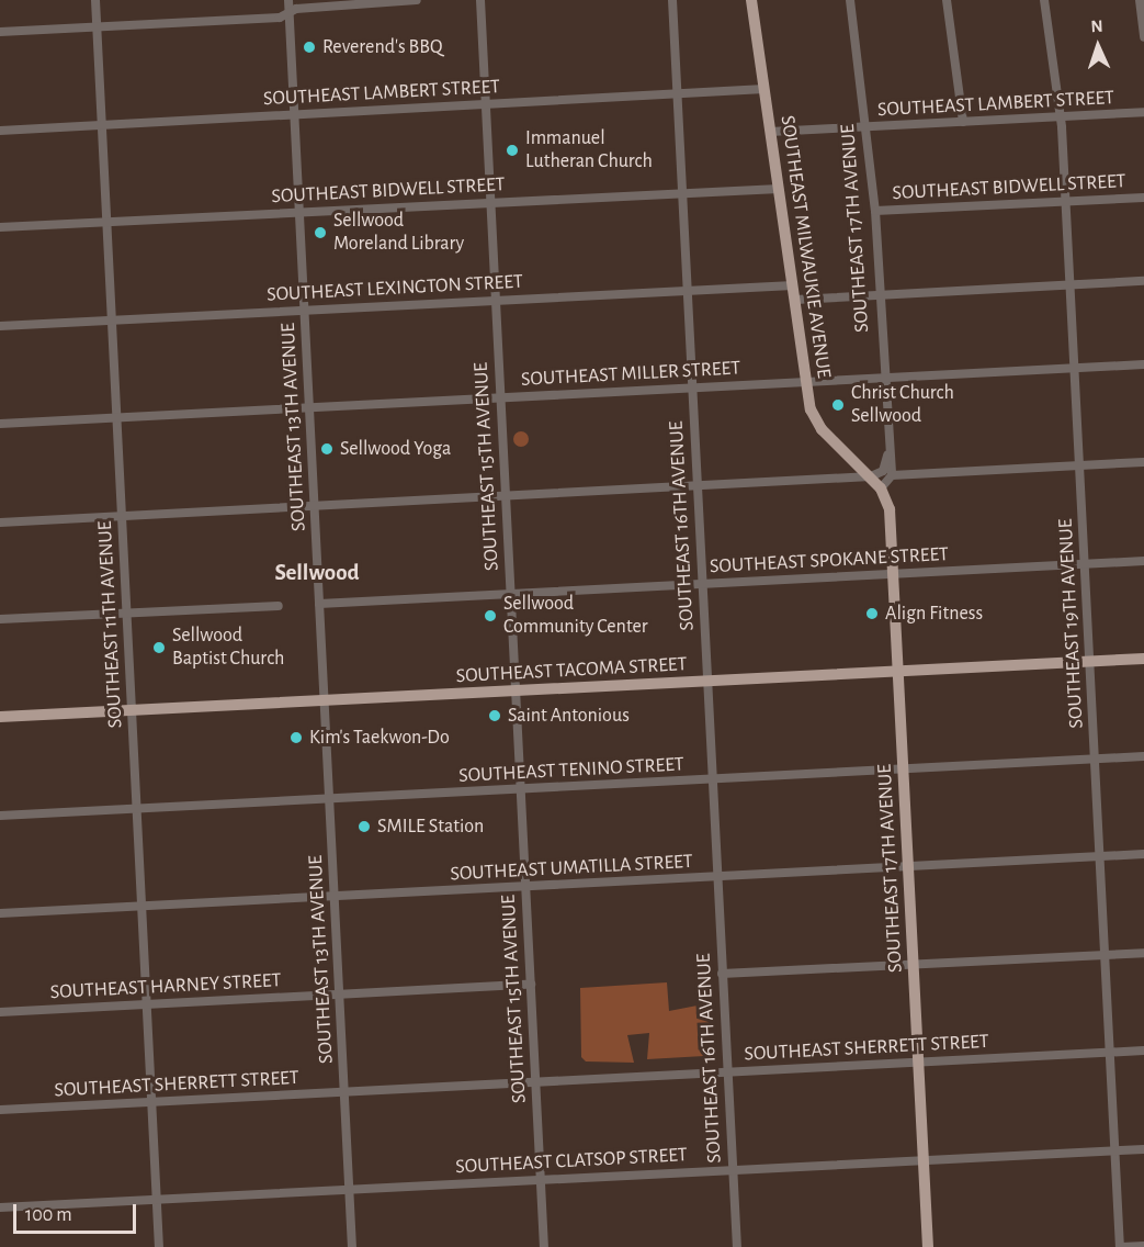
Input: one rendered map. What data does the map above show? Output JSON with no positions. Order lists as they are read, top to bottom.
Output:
{
  "streets": {
    "main road": ["SOUTHEAST 17TH AVENUE", "SOUTHEAST MILWAUKIE AVENUE", "SOUTHEAST TACOMA STREET"],
    "street": [
      "SOUTHEAST LAMBERT STREET",
      "SOUTHEAST BIDWELL STREET",
      "SOUTHEAST LEXINGTON STREET",
      "SOUTHEAST MILLER STREET",
      "SOUTHEAST 13TH AVENUE",
      "SOUTHEAST 15TH AVENUE",
      "SOUTHEAST 16TH AVENUE",
      "SOUTHEAST SPOKANE STREET",
      "SOUTHEAST 19TH AVENUE",
      "SOUTHEAST 11TH AVENUE",
      "SOUTHEAST TENINO STREET",
      "SOUTHEAST UMATILLA STREET",
      "SOUTHEAST HARNEY STREET",
      "SOUTHEAST SHERRETT STREET",
      "SOUTHEAST CLATSOP STREET"
    ]
  },
  "crossings": [
    ["SOUTHEAST LAMBERT STREET", "SOUTHEAST 17TH AVENUE"],
    ["SOUTHEAST LAMBERT STREET", "SOUTHEAST MILWAUKIE AVENUE"],
    ["SOUTHEAST LAMBERT STREET", "SOUTHEAST 13TH AVENUE"],
    ["SOUTHEAST LAMBERT STREET", "SOUTHEAST 15TH AVENUE"],
    ["SOUTHEAST LAMBERT STREET", "SOUTHEAST 16TH AVENUE"],
    ["SOUTHEAST LAMBERT STREET", "SOUTHEAST 19TH AVENUE"],
    ["SOUTHEAST LAMBERT STREET", "SOUTHEAST 11TH AVENUE"],
    ["SOUTHEAST BIDWELL STREET", "SOUTHEAST 17TH AVENUE"],
    ["SOUTHEAST BIDWELL STREET", "SOUTHEAST MILWAUKIE AVENUE"],
    ["SOUTHEAST BIDWELL STREET", "SOUTHEAST 13TH AVENUE"],
    ["SOUTHEAST BIDWELL STREET", "SOUTHEAST 15TH AVENUE"],
    ["SOUTHEAST BIDWELL STREET", "SOUTHEAST 16TH AVENUE"],
    ["SOUTHEAST BIDWELL STREET", "SOUTHEAST 19TH AVENUE"],
    ["SOUTHEAST BIDWELL STREET", "SOUTHEAST 11TH AVENUE"],
    ["SOUTHEAST 17TH AVENUE", "SOUTHEAST MILWAUKIE AVENUE"],
    ["SOUTHEAST 17TH AVENUE", "SOUTHEAST MILLER STREET"],
    ["SOUTHEAST 17TH AVENUE", "SOUTHEAST SPOKANE STREET"],
    ["SOUTHEAST 17TH AVENUE", "SOUTHEAST TACOMA STREET"],
    ["SOUTHEAST 17TH AVENUE", "SOUTHEAST TENINO STREET"],
    ["SOUTHEAST 17TH AVENUE", "SOUTHEAST UMATILLA STREET"],
    ["SOUTHEAST 17TH AVENUE", "SOUTHEAST SHERRETT STREET"],
    ["SOUTHEAST 17TH AVENUE", "SOUTHEAST CLATSOP STREET"],
    ["SOUTHEAST MILWAUKIE AVENUE", "SOUTHEAST LEXINGTON STREET"],
    ["SOUTHEAST MILWAUKIE AVENUE", "SOUTHEAST MILLER STREET"],
    ["SOUTHEAST LEXINGTON STREET", "SOUTHEAST 13TH AVENUE"],
    ["SOUTHEAST LEXINGTON STREET", "SOUTHEAST 15TH AVENUE"],
    ["SOUTHEAST LEXINGTON STREET", "SOUTHEAST 16TH AVENUE"],
    ["SOUTHEAST LEXINGTON STREET", "SOUTHEAST 11TH AVENUE"],
    ["SOUTHEAST MILLER STREET", "SOUTHEAST 13TH AVENUE"],
    ["SOUTHEAST MILLER STREET", "SOUTHEAST 15TH AVENUE"],
    ["SOUTHEAST MILLER STREET", "SOUTHEAST 16TH AVENUE"],
    ["SOUTHEAST MILLER STREET", "SOUTHEAST 19TH AVENUE"],
    ["SOUTHEAST MILLER STREET", "SOUTHEAST 11TH AVENUE"],
    ["SOUTHEAST 13TH AVENUE", "SOUTHEAST SPOKANE STREET"],
    ["SOUTHEAST 13TH AVENUE", "SOUTHEAST TACOMA STREET"],
    ["SOUTHEAST 13TH AVENUE", "SOUTHEAST TENINO STREET"],
    ["SOUTHEAST 13TH AVENUE", "SOUTHEAST UMATILLA STREET"],
    ["SOUTHEAST 13TH AVENUE", "SOUTHEAST HARNEY STREET"],
    ["SOUTHEAST 13TH AVENUE", "SOUTHEAST SHERRETT STREET"],
    ["SOUTHEAST 13TH AVENUE", "SOUTHEAST CLATSOP STREET"],
    ["SOUTHEAST 15TH AVENUE", "SOUTHEAST SPOKANE STREET"],
    ["SOUTHEAST 15TH AVENUE", "SOUTHEAST TACOMA STREET"],
    ["SOUTHEAST 15TH AVENUE", "SOUTHEAST TENINO STREET"],
    ["SOUTHEAST 15TH AVENUE", "SOUTHEAST UMATILLA STREET"],
    ["SOUTHEAST 15TH AVENUE", "SOUTHEAST HARNEY STREET"],
    ["SOUTHEAST 15TH AVENUE", "SOUTHEAST SHERRETT STREET"],
    ["SOUTHEAST 15TH AVENUE", "SOUTHEAST CLATSOP STREET"],
    ["SOUTHEAST 16TH AVENUE", "SOUTHEAST SPOKANE STREET"],
    ["SOUTHEAST 16TH AVENUE", "SOUTHEAST TACOMA STREET"],
    ["SOUTHEAST 16TH AVENUE", "SOUTHEAST TENINO STREET"],
    ["SOUTHEAST 16TH AVENUE", "SOUTHEAST UMATILLA STREET"],
    ["SOUTHEAST 16TH AVENUE", "SOUTHEAST SHERRETT STREET"],
    ["SOUTHEAST 16TH AVENUE", "SOUTHEAST CLATSOP STREET"],
    ["SOUTHEAST SPOKANE STREET", "SOUTHEAST 19TH AVENUE"],
    ["SOUTHEAST 19TH AVENUE", "SOUTHEAST TACOMA STREET"],
    ["SOUTHEAST 19TH AVENUE", "SOUTHEAST TENINO STREET"],
    ["SOUTHEAST 19TH AVENUE", "SOUTHEAST UMATILLA STREET"],
    ["SOUTHEAST 19TH AVENUE", "SOUTHEAST SHERRETT STREET"],
    ["SOUTHEAST 19TH AVENUE", "SOUTHEAST CLATSOP STREET"],
    ["SOUTHEAST 11TH AVENUE", "SOUTHEAST TACOMA STREET"],
    ["SOUTHEAST 11TH AVENUE", "SOUTHEAST TENINO STREET"],
    ["SOUTHEAST 11TH AVENUE", "SOUTHEAST UMATILLA STREET"],
    ["SOUTHEAST 11TH AVENUE", "SOUTHEAST HARNEY STREET"],
    ["SOUTHEAST 11TH AVENUE", "SOUTHEAST SHERRETT STREET"],
    ["SOUTHEAST 11TH AVENUE", "SOUTHEAST CLATSOP STREET"]
  ],
  "districts": ["Sellwood"],
  "places": [
    "Reverend's BBQ",
    "Immanuel Lutheran Church",
    "Sellwood Moreland Library",
    "Christ Church Sellwood",
    "Sellwood Yoga",
    "Align Fitness",
    "Sellwood Community Center",
    "Sellwood Baptist Church",
    "Saint Antonious",
    "Kim's Taekwon-Do",
    "SMILE Station"
  ],
  "scale_bar": "100 m",
  "north": "top"
}
